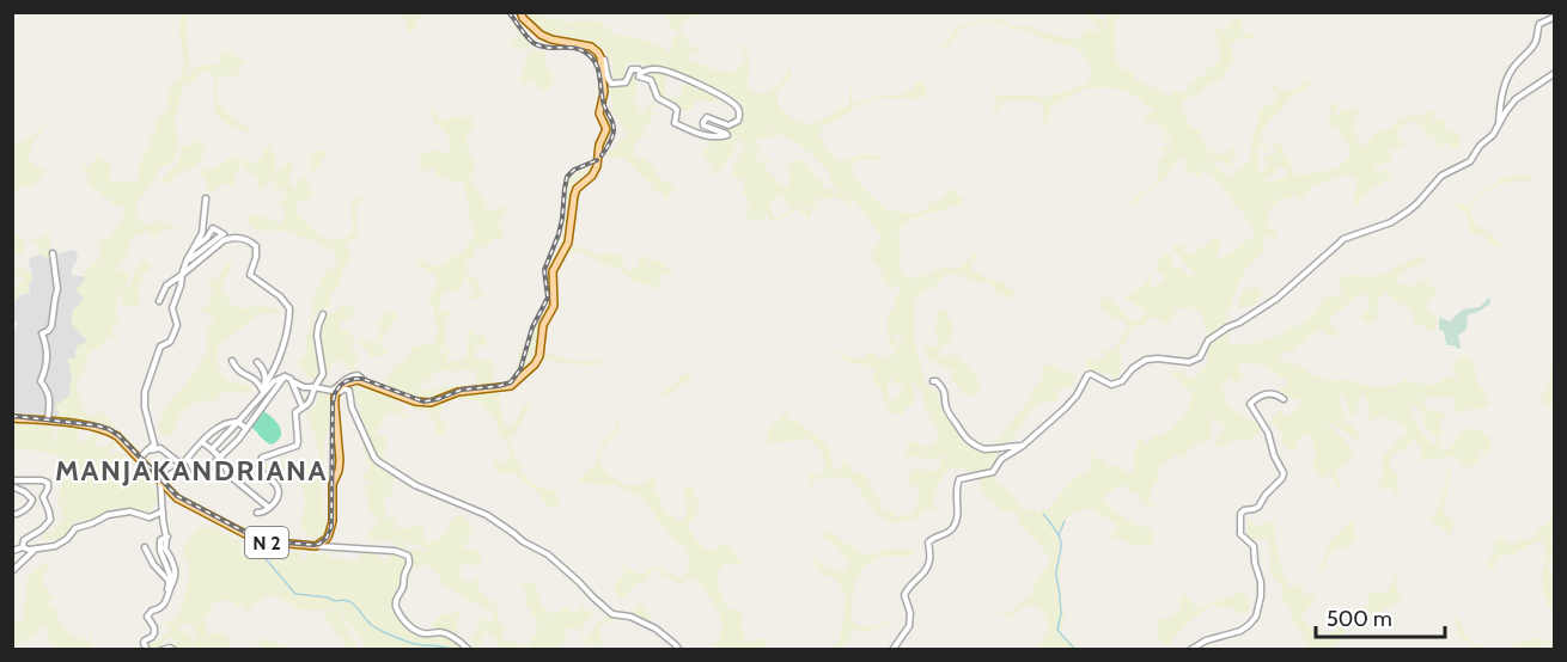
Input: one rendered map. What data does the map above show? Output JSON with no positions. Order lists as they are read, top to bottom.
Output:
{
  "streets": {
    "main road": ["N 2"]
  },
  "districts": ["MANJAKANDRIANA"],
  "scale_bar": "500 m"
}
